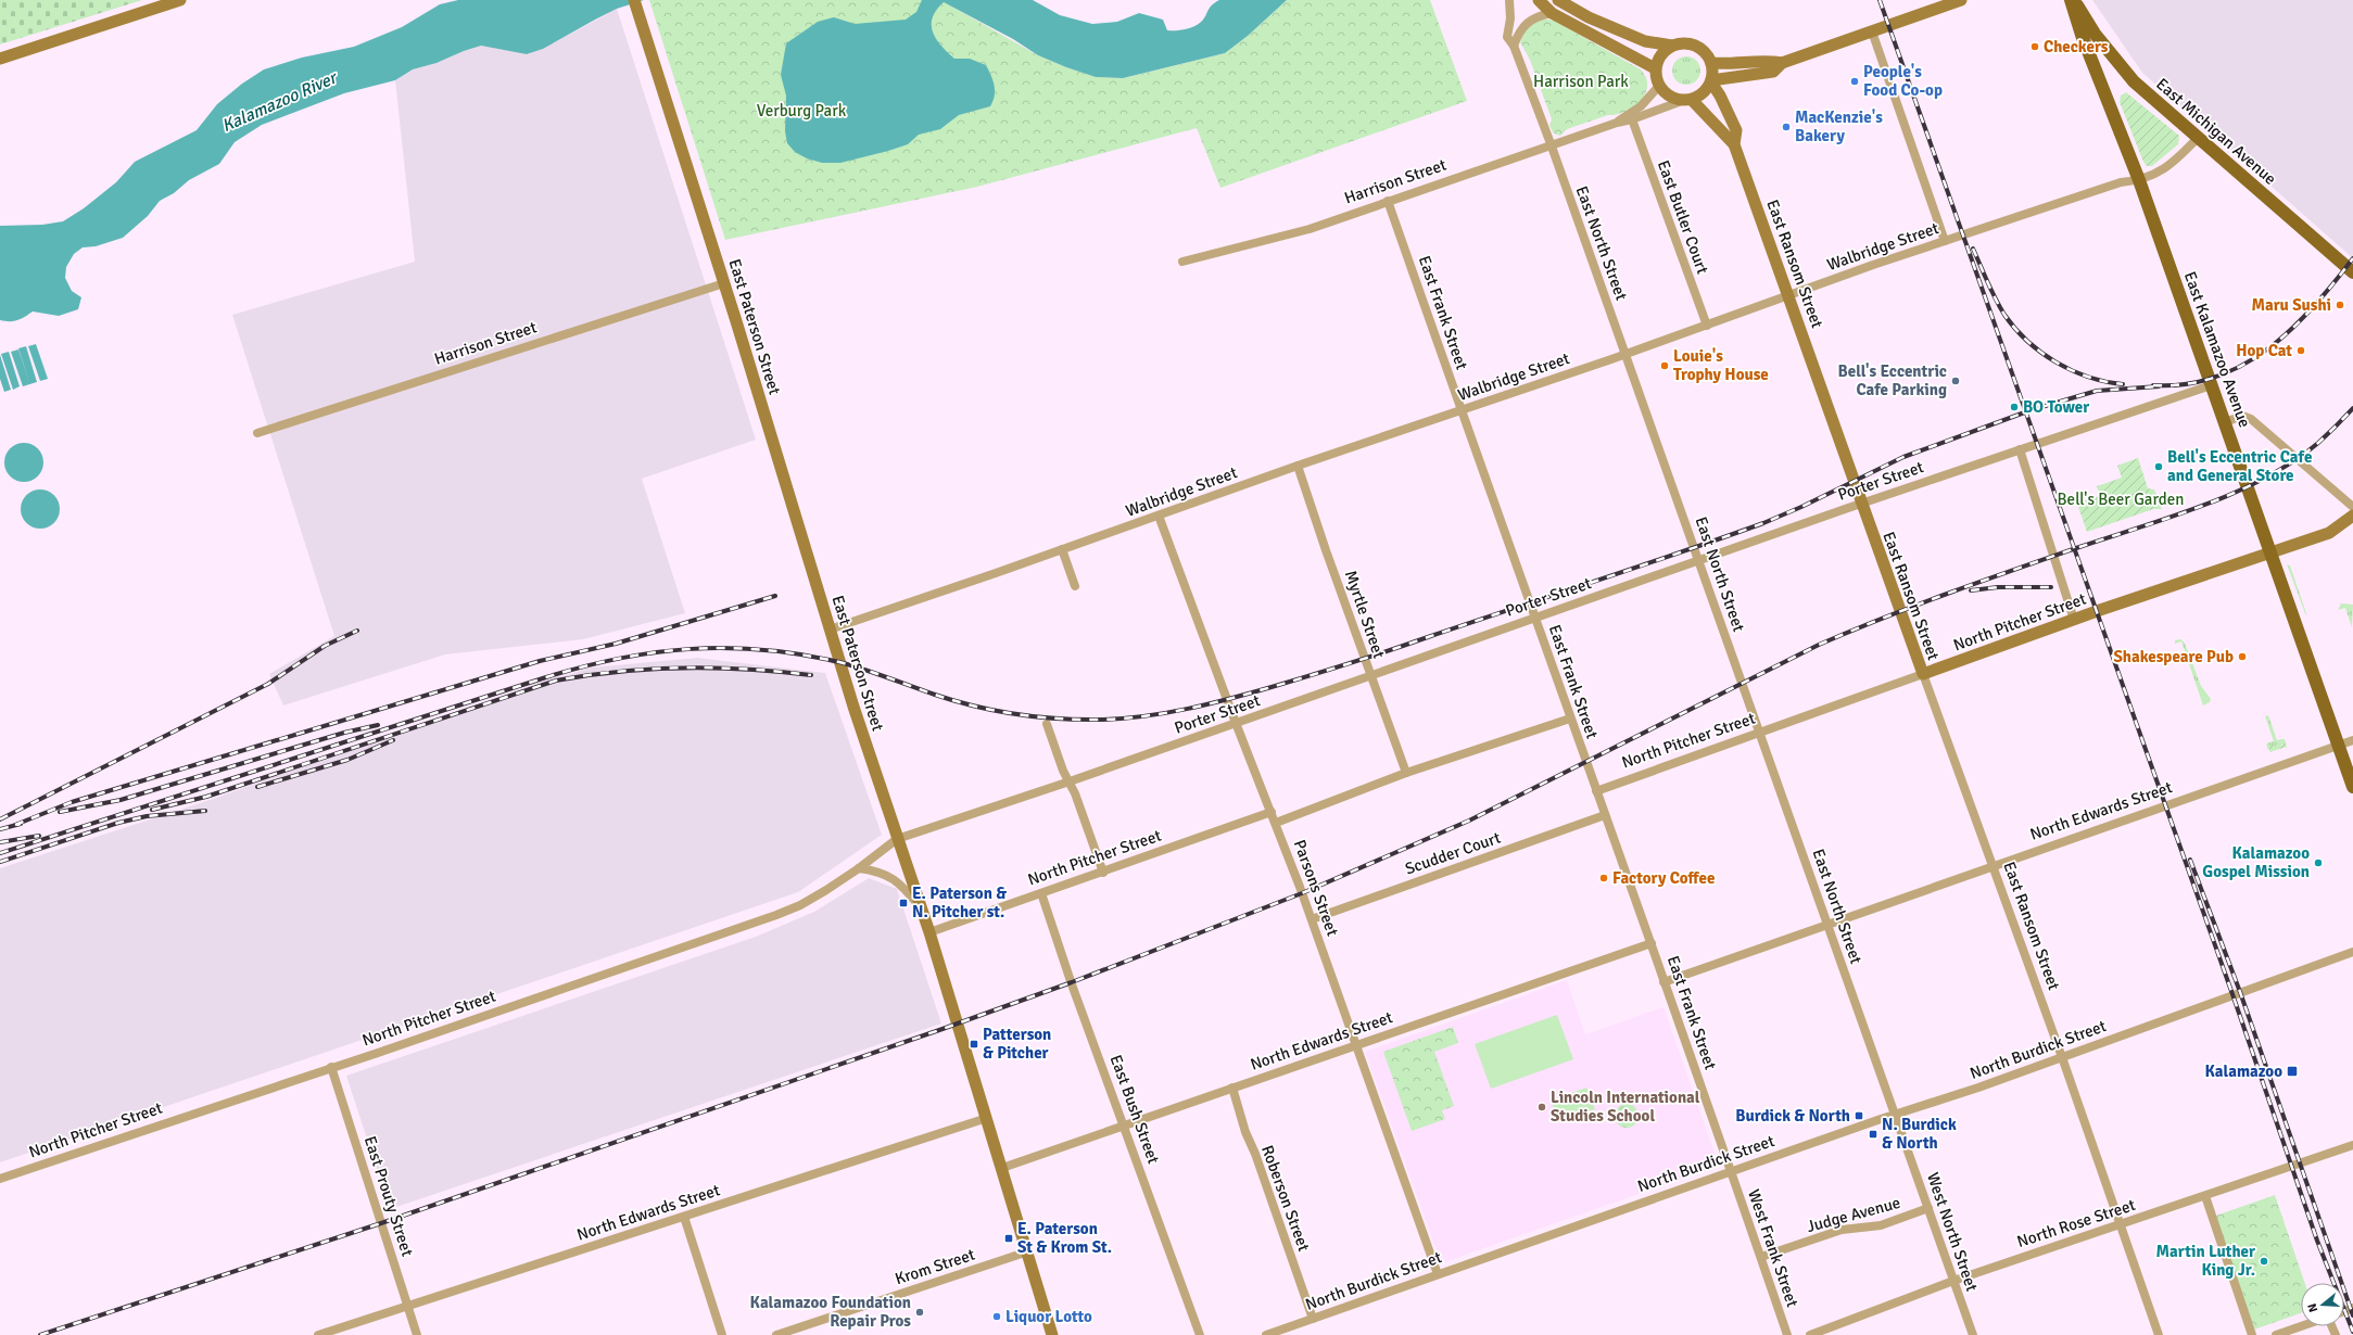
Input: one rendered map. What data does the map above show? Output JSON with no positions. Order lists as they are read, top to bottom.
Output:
{
  "streets": {
    "main road": ["East Michigan Avenue", "East Kalamazoo Avenue"],
    "street": [
      "Harrison Street",
      "East Butler Court",
      "East North Street",
      "Walbridge Street",
      "East Ransom Street",
      "East Frank Street",
      "East Paterson Street",
      "Porter Street",
      "Myrtle Street",
      "North Pitcher Street",
      "North Edwards Street",
      "Scudder Court",
      "Parsons Street",
      "North Burdick Street",
      "East Bush Street",
      "East Prouty Street",
      "Roberson Street",
      "Judge Avenue",
      "North Rose Street",
      "West North Street",
      "West Frank Street",
      "Krom Street"
    ]
  },
  "crossings": [
    ["East Michigan Avenue", "Walbridge Street"],
    ["Harrison Street", "East Butler Court"],
    ["Harrison Street", "East North Street"],
    ["Harrison Street", "East Ransom Street"],
    ["Harrison Street", "East Frank Street"],
    ["Harrison Street", "East Paterson Street"],
    ["East Butler Court", "Walbridge Street"],
    ["East North Street", "Walbridge Street"],
    ["East North Street", "Porter Street"],
    ["East North Street", "North Pitcher Street"],
    ["East North Street", "North Edwards Street"],
    ["East North Street", "North Burdick Street"],
    ["East North Street", "West North Street"],
    ["Walbridge Street", "East Ransom Street"],
    ["Walbridge Street", "East Frank Street"],
    ["Walbridge Street", "East Paterson Street"],
    ["Walbridge Street", "East Kalamazoo Avenue"],
    ["Walbridge Street", "Myrtle Street"],
    ["Walbridge Street", "Parsons Street"],
    ["East Ransom Street", "Porter Street"],
    ["East Ransom Street", "North Pitcher Street"],
    ["East Ransom Street", "North Edwards Street"],
    ["East Ransom Street", "North Burdick Street"],
    ["East Ransom Street", "North Rose Street"],
    ["East Frank Street", "Porter Street"],
    ["East Frank Street", "North Pitcher Street"],
    ["East Frank Street", "North Edwards Street"],
    ["East Frank Street", "Scudder Court"],
    ["East Frank Street", "North Burdick Street"],
    ["East Frank Street", "West Frank Street"],
    ["East Paterson Street", "Porter Street"],
    ["East Paterson Street", "North Pitcher Street"],
    ["East Paterson Street", "North Edwards Street"],
    ["East Paterson Street", "Krom Street"],
    ["East Kalamazoo Avenue", "Porter Street"],
    ["East Kalamazoo Avenue", "North Pitcher Street"],
    ["East Kalamazoo Avenue", "North Edwards Street"],
    ["Porter Street", "Myrtle Street"],
    ["Porter Street", "North Pitcher Street"],
    ["Porter Street", "Parsons Street"],
    ["North Pitcher Street", "Parsons Street"],
    ["North Pitcher Street", "East Bush Street"],
    ["North Pitcher Street", "East Prouty Street"],
    ["North Edwards Street", "Parsons Street"],
    ["North Edwards Street", "East Bush Street"],
    ["North Edwards Street", "East Prouty Street"],
    ["North Edwards Street", "Roberson Street"],
    ["Scudder Court", "Parsons Street"],
    ["Parsons Street", "North Burdick Street"],
    ["North Burdick Street", "Roberson Street"],
    ["North Burdick Street", "West North Street"],
    ["North Burdick Street", "West Frank Street"],
    ["Judge Avenue", "West North Street"],
    ["Judge Avenue", "West Frank Street"],
    ["North Rose Street", "West North Street"]
  ],
  "water": ["Kalamazoo River"],
  "parks": ["Harrison Park", "Verburg Park", "Bell's Beer Garden"],
  "places": {
    "other": [
      "Checkers",
      "People's Food Co-op",
      "MacKenzie's Bakery",
      "Maru Sushi",
      "Hop Cat",
      "Louie's Trophy House",
      "Bell's Eccentric Cafe Parking",
      "BO Tower",
      "Bell's Eccentric Cafe and General Store",
      "Shakespeare Pub",
      "Kalamazoo Gospel Mission",
      "Factory Coffee",
      "Lincoln International Studies School",
      "Martin Luther King Jr.",
      "Kalamazoo Foundation Repair Pros",
      "Liquor Lotto"
    ],
    "transit": [
      "E. Paterson & N. Pitcher st.",
      "Patterson & Pitcher",
      "Kalamazoo",
      "Burdick & North",
      "N. Burdick & North",
      "E. Paterson St & Krom St."
    ]
  },
  "north": "left"
}
